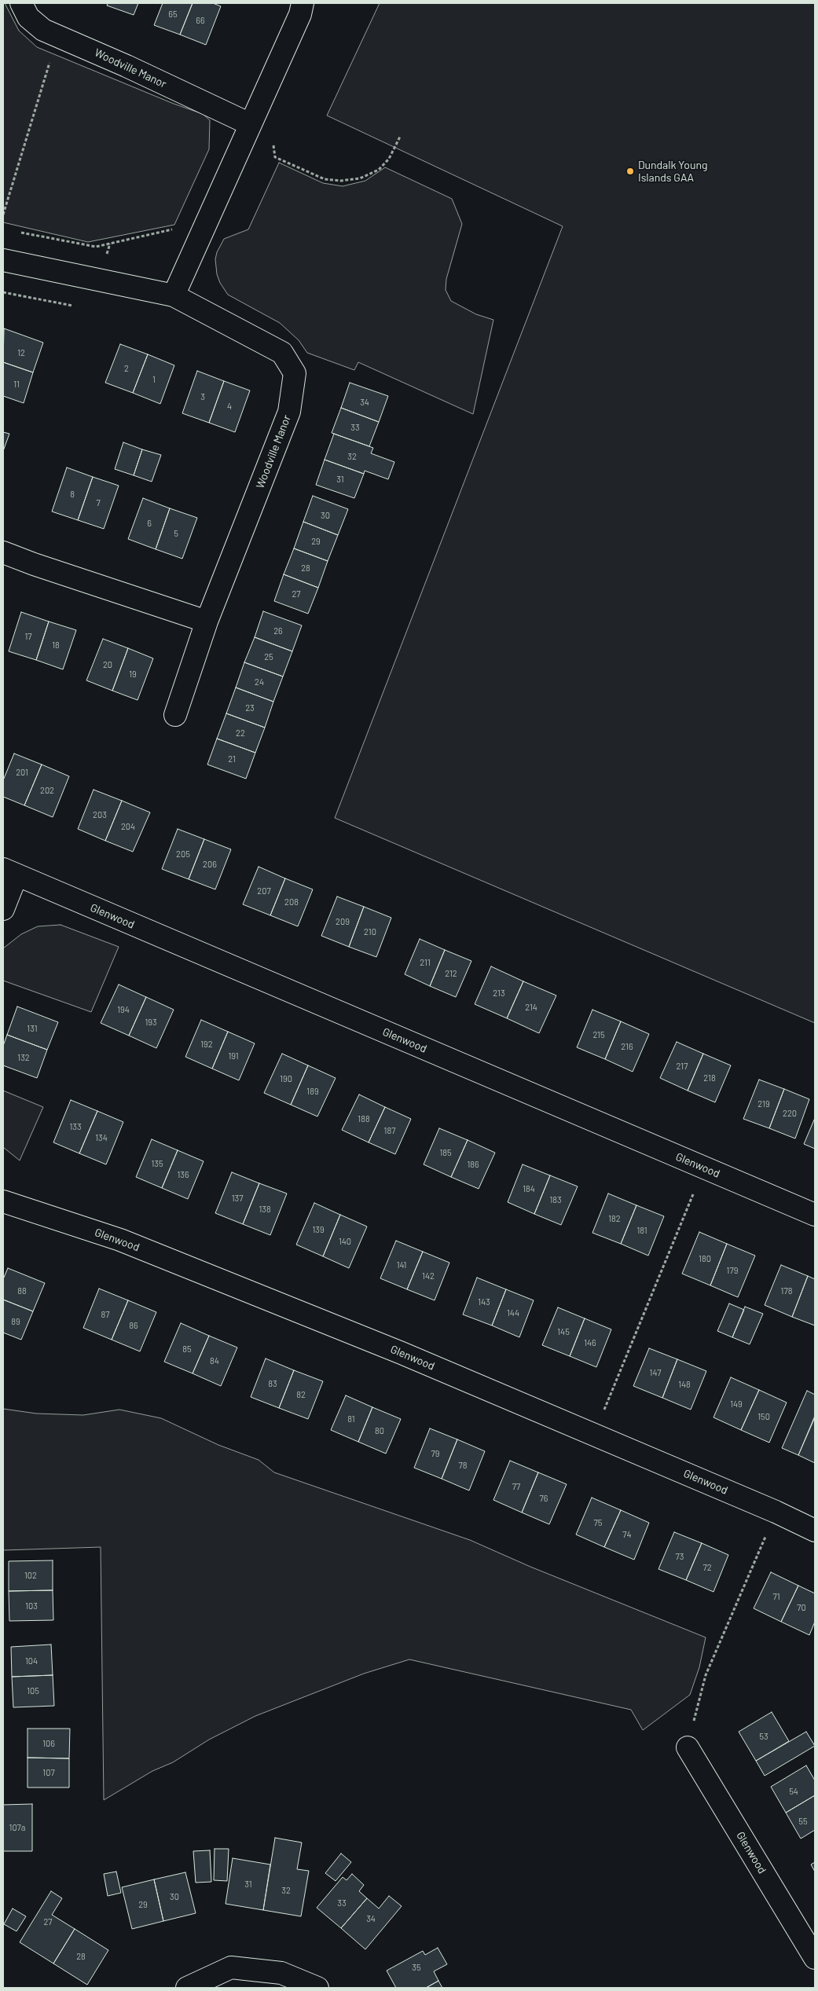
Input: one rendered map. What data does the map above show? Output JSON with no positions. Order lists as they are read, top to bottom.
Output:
{
  "streets": {
    "street": ["Woodville Manor", "Glenwood"]
  },
  "places": ["Dundalk Young Islands GAA"],
  "house_numbers": [
    "65",
    "66",
    "12",
    "2",
    "1",
    "11",
    "3",
    "34",
    "4",
    "33",
    "32",
    "31",
    "8",
    "7",
    "30",
    "6",
    "5",
    "29",
    "28",
    "27",
    "26",
    "17",
    "18",
    "25",
    "20",
    "19",
    "24",
    "23",
    "22",
    "21",
    "201",
    "202",
    "203",
    "204",
    "205",
    "206",
    "207",
    "208",
    "209",
    "210",
    "211",
    "212",
    "213",
    "214",
    "194",
    "193",
    "131",
    "215",
    "192",
    "216",
    "191",
    "132",
    "217",
    "218",
    "190",
    "189",
    "219",
    "220",
    "188",
    "133",
    "187",
    "134",
    "185",
    "135",
    "186",
    "136",
    "184",
    "137",
    "183",
    "138",
    "182",
    "139",
    "181",
    "140",
    "180",
    "141",
    "179",
    "142",
    "88",
    "178",
    "143",
    "144",
    "87",
    "89",
    "86",
    "145",
    "146",
    "85",
    "84",
    "147",
    "83",
    "148",
    "82",
    "149",
    "150",
    "81",
    "80",
    "79",
    "78",
    "77",
    "76",
    "75",
    "74",
    "73",
    "72",
    "102",
    "71",
    "103",
    "70",
    "104",
    "105",
    "53",
    "106",
    "107",
    "54",
    "55",
    "107a",
    "31",
    "32",
    "30",
    "33",
    "29",
    "34",
    "27",
    "28",
    "35"
  ]
}
